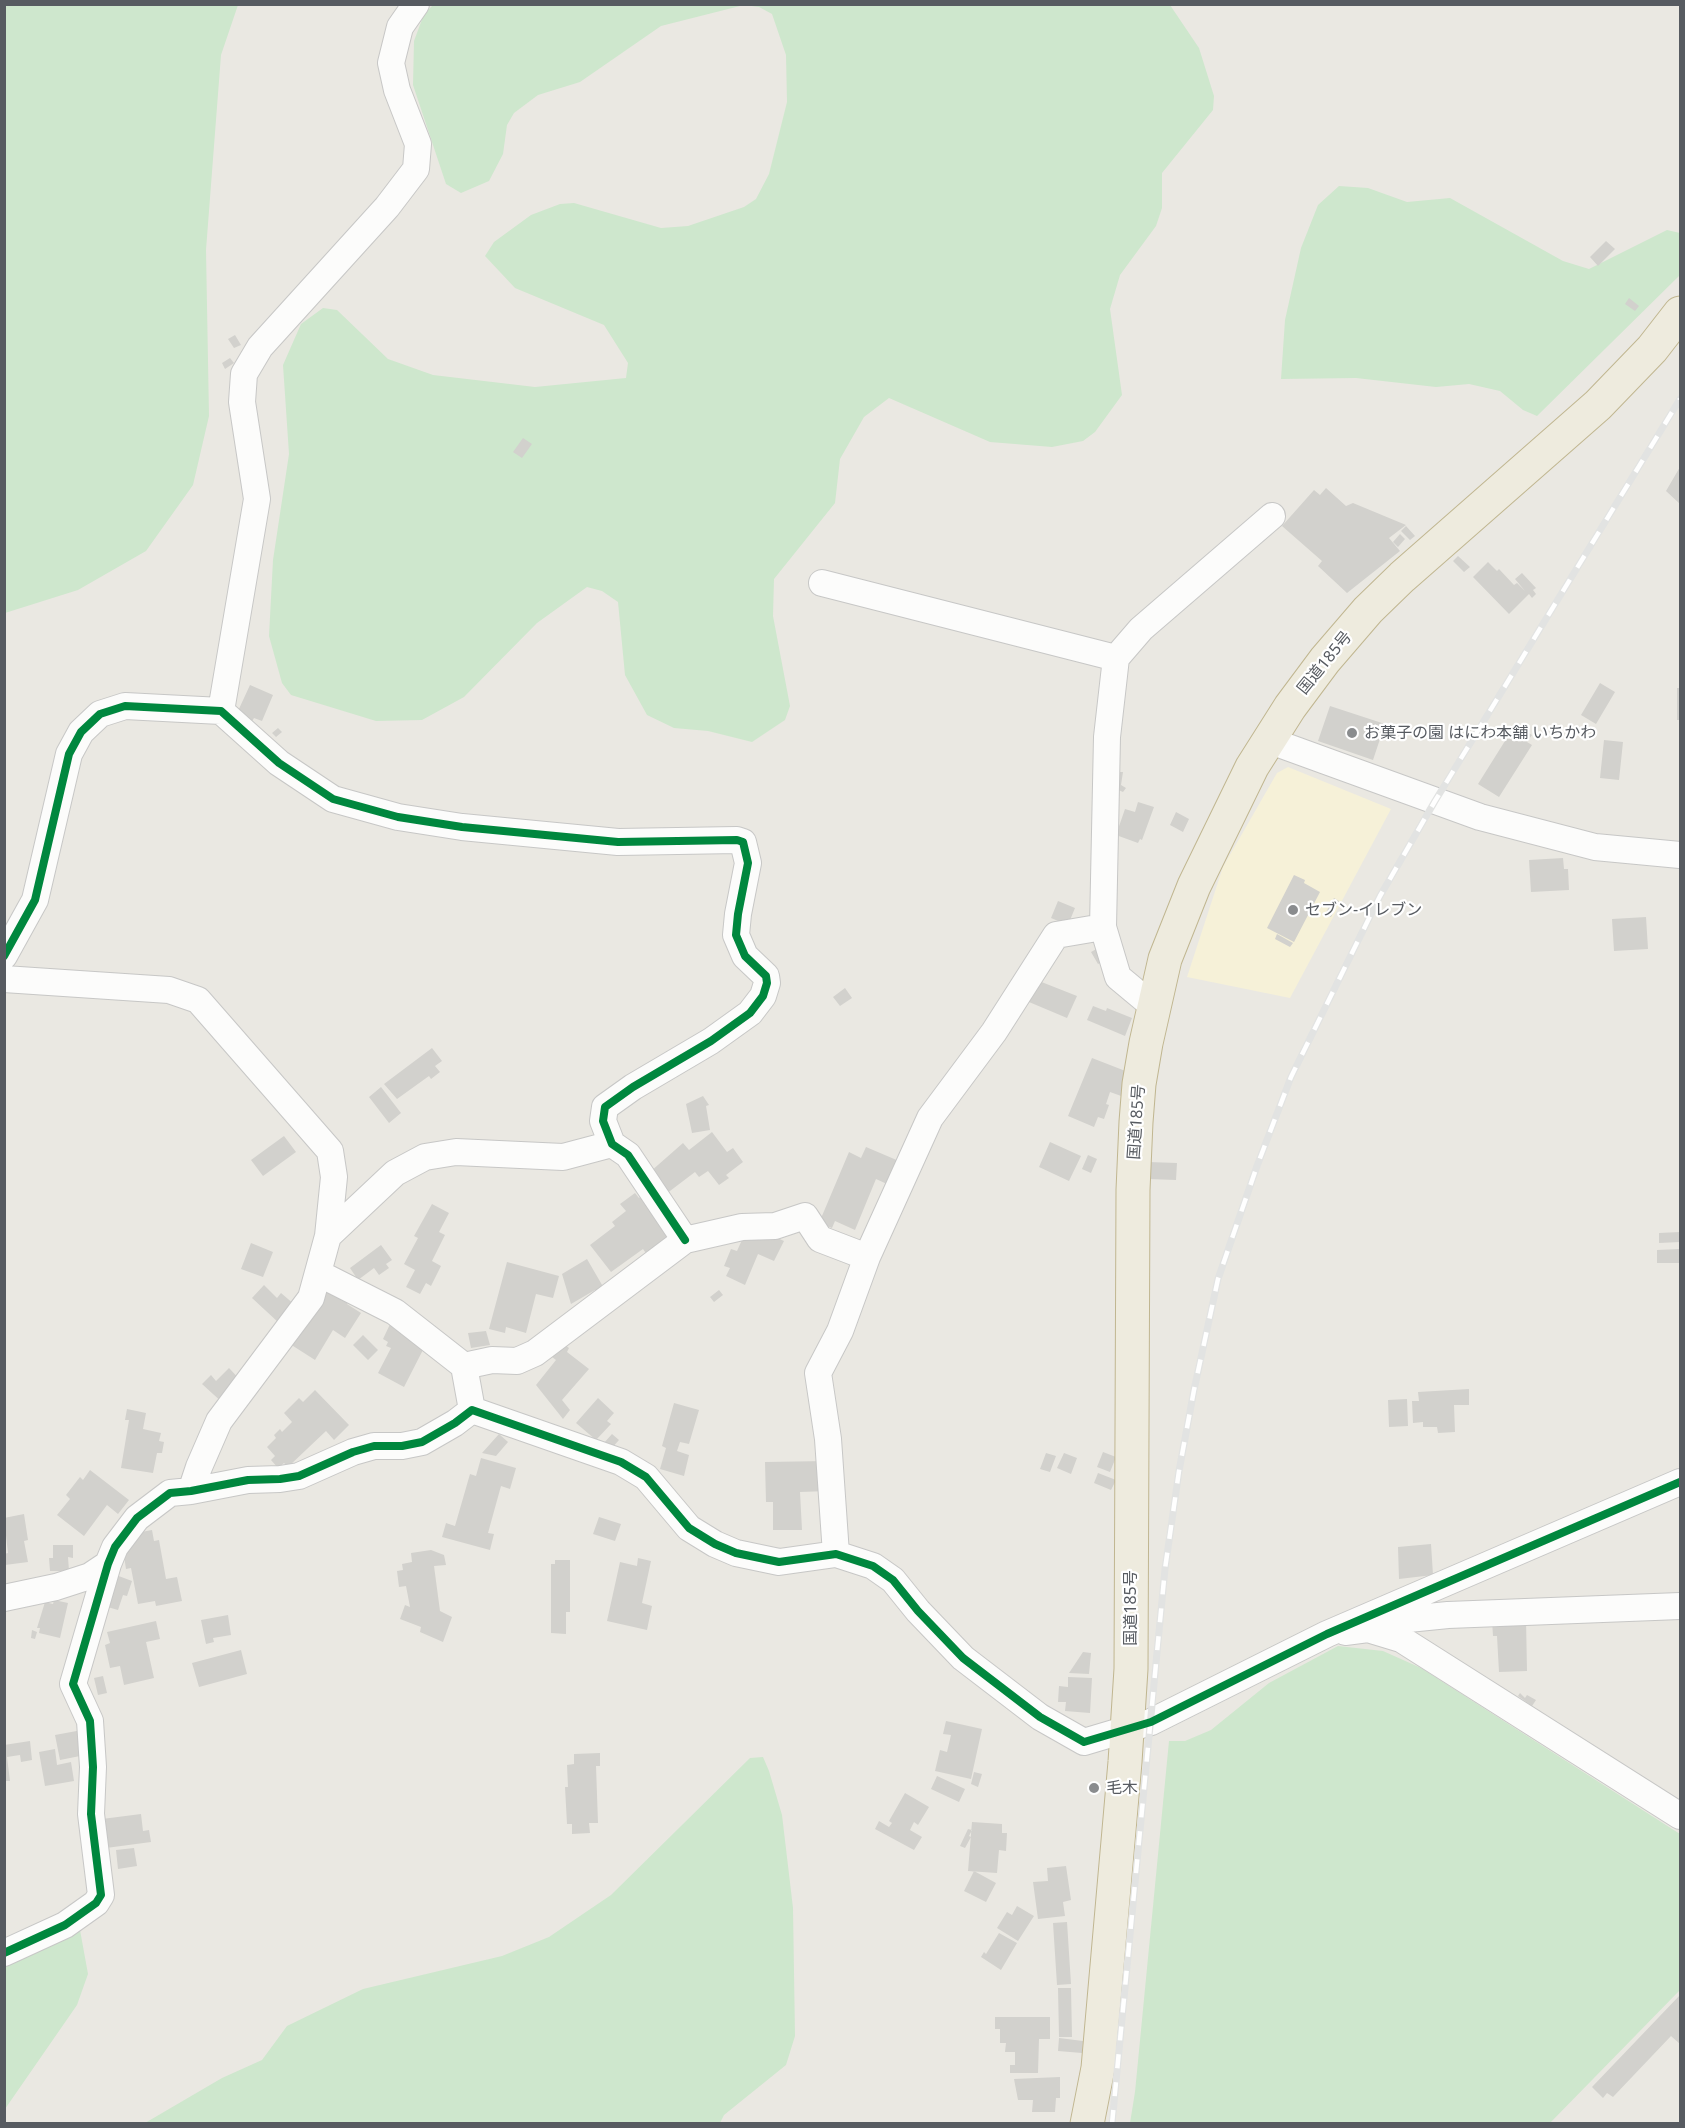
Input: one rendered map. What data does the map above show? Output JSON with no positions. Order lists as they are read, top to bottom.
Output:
{
  "streets": {
    "highway": ["国道185号"]
  },
  "places": ["お菓子の園 はにわ本舗 いちかわ", "セブン-イレブン", "毛木"]
}
